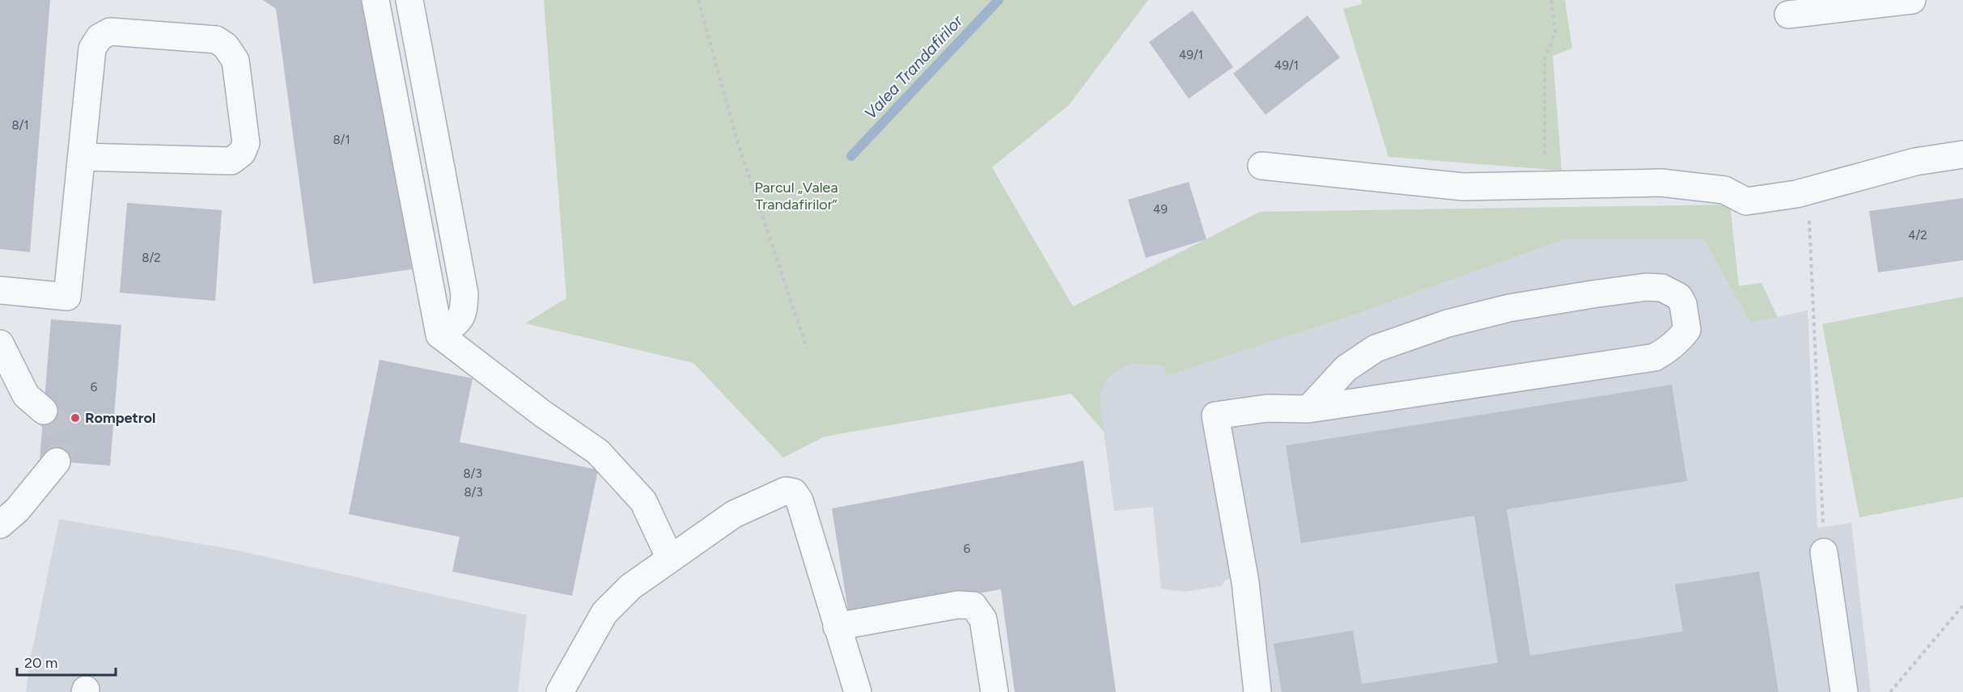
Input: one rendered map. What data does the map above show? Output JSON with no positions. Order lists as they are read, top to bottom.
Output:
{
  "water": ["Valea Trandafirilor"],
  "parks": ["Parcul „Valea Trandafirilor”"],
  "places": ["Rompetrol"],
  "house_numbers": [
    "49/1",
    "49/1",
    "8/1",
    "8/1",
    "49",
    "4/2",
    "8/2",
    "6",
    "8/3",
    "8/3",
    "6"
  ],
  "scale_bar": "20 m"
}
